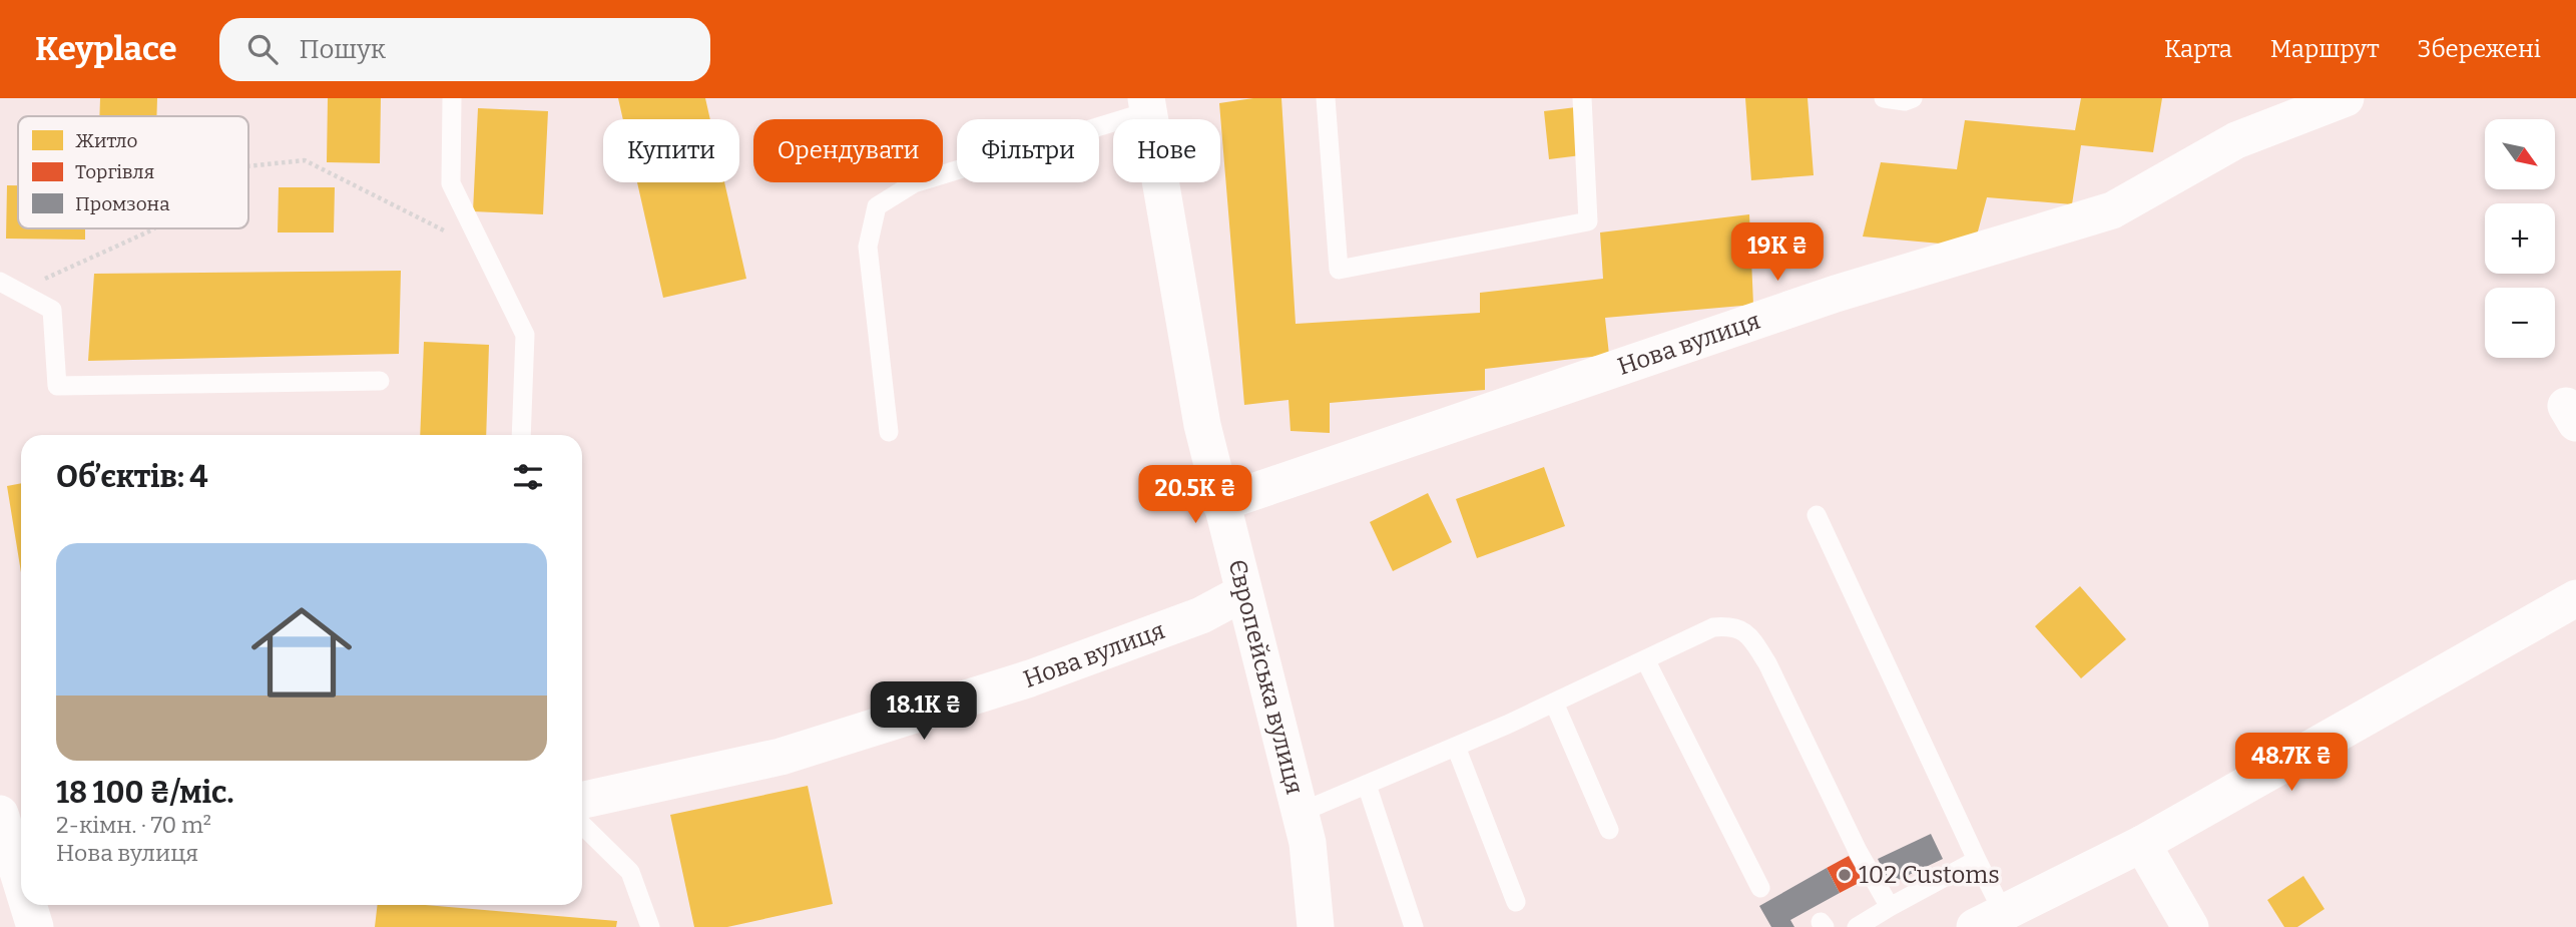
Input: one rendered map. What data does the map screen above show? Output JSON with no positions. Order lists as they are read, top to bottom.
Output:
{
  "streets": {
    "street": ["Нова вулиця", "Європейська вулиця"]
  },
  "crossings": [
    ["Нова вулиця", "Європейська вулиця"]
  ],
  "places": ["102 Customs"],
  "legend": ["Житло", "Торгівля", "Промзона"],
  "north": "bottom right",
  "page": {
    "header": "Keyplace",
    "search": "Пошук",
    "nav": ["Карта", "Маршрут", "Збережені"],
    "map_buttons": ["+", "−"],
    "chip": [
      "Купити",
      "Орендувати",
      "Фільтри",
      "Нове"
    ],
    "price": [
      "19K ₴",
      "20.5K ₴",
      "18.1K ₴",
      "48.7K ₴"
    ],
    "heading": "Об’єктів: 4",
    "list": [
      {
        "name": "18 100 ₴/міс.",
        "note": "2-кімн. · 70 m² · Нова вулиця"
      }
    ]
  }
}
